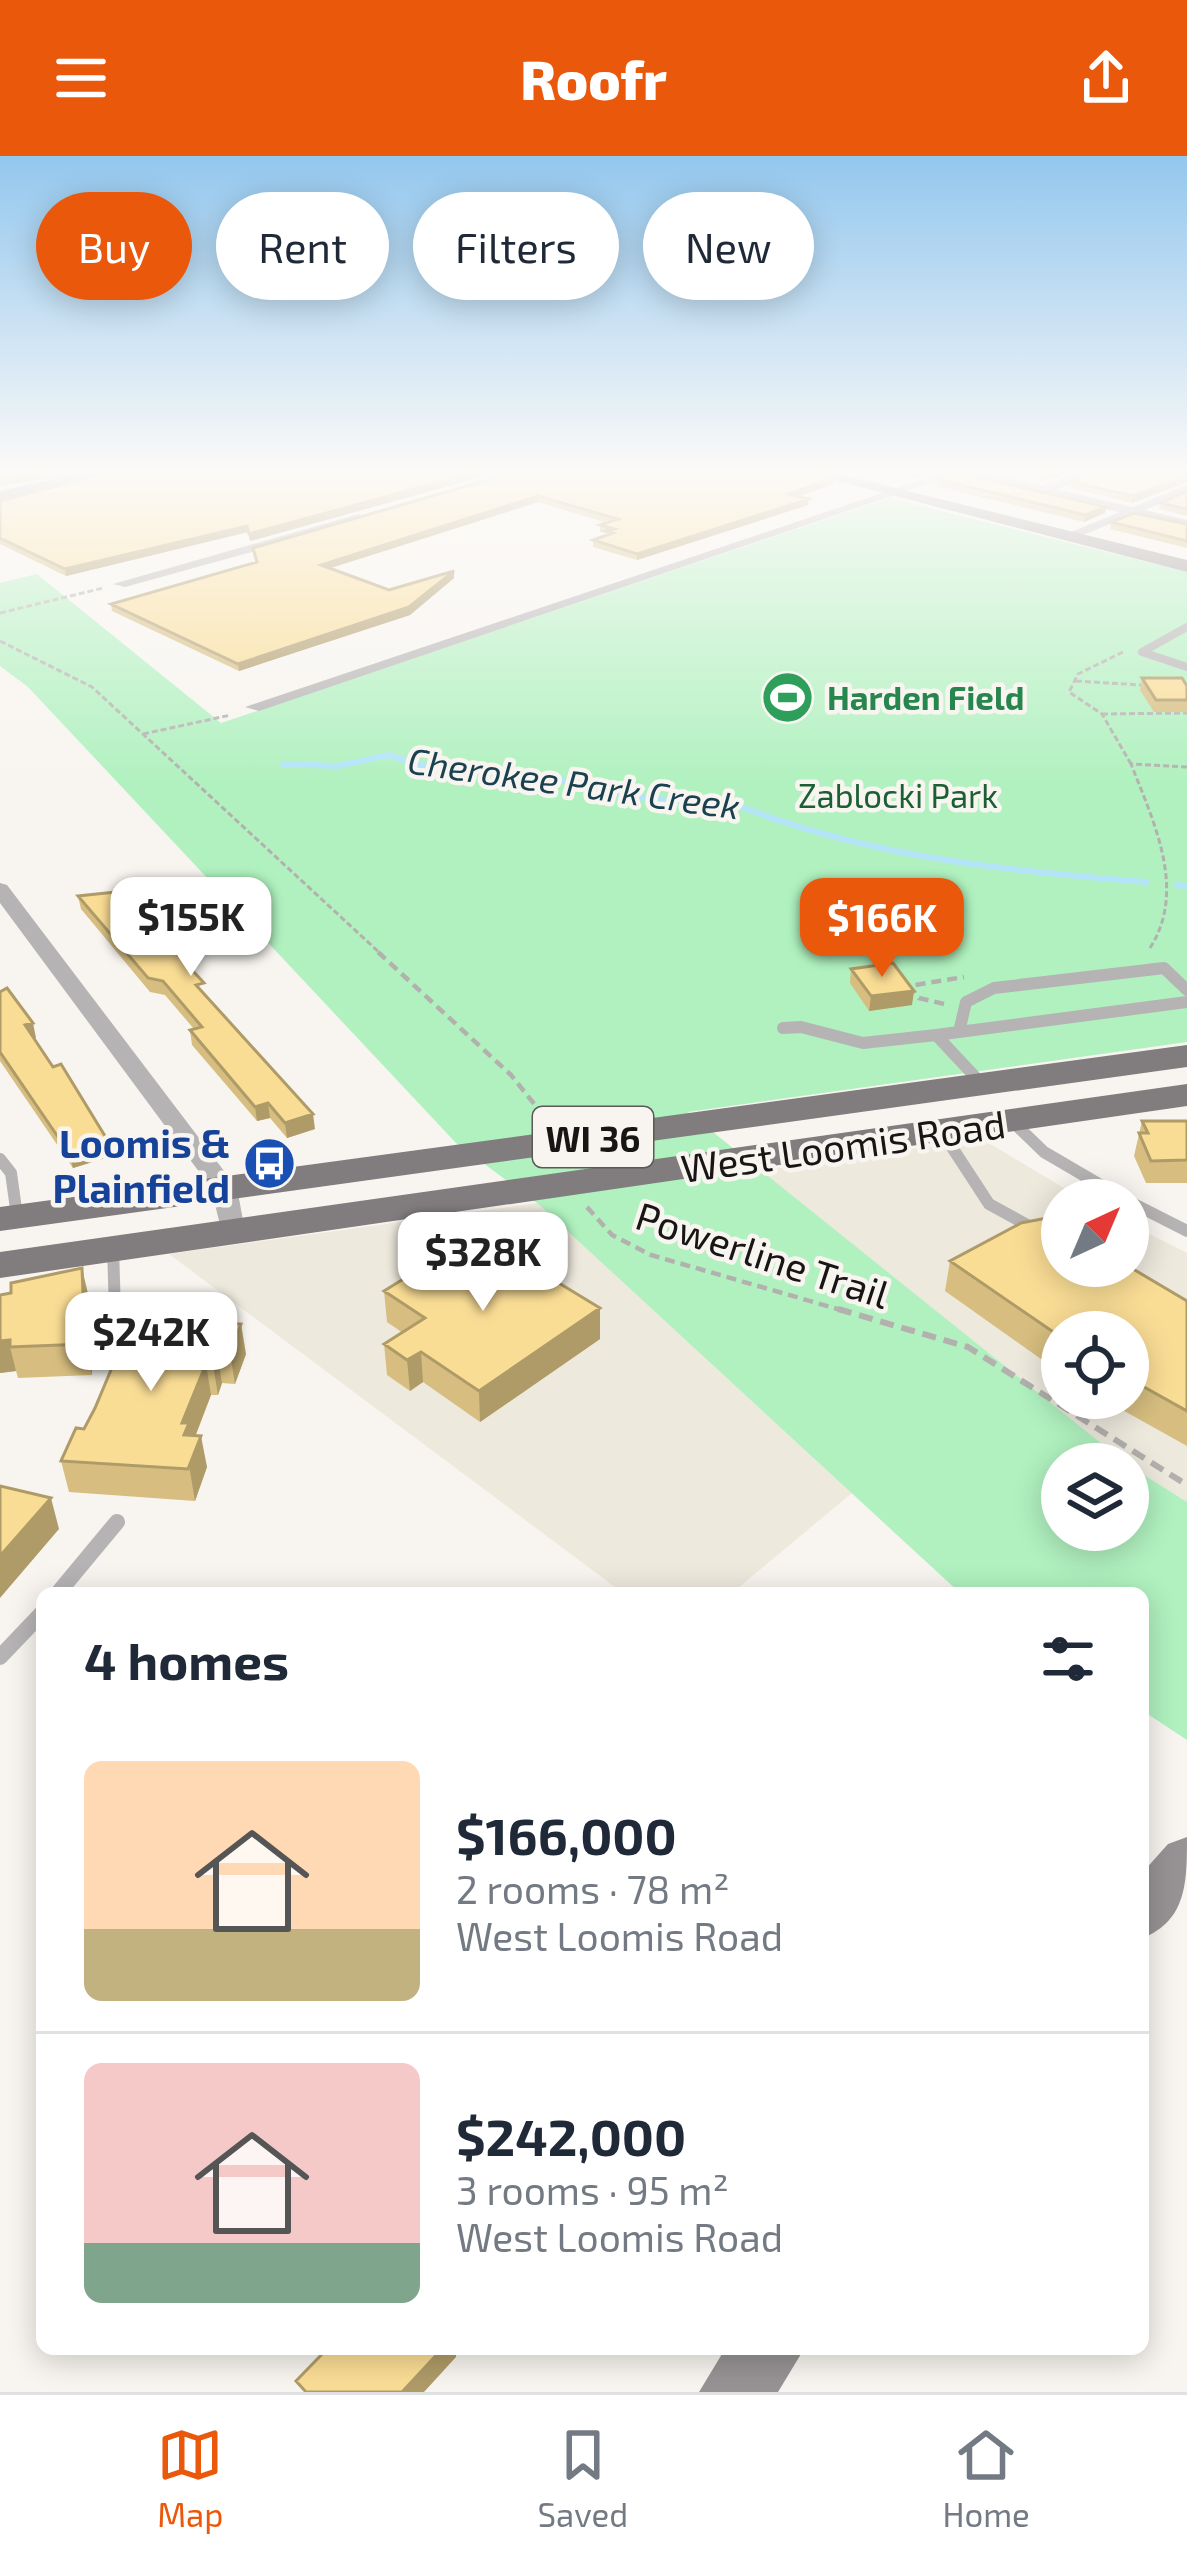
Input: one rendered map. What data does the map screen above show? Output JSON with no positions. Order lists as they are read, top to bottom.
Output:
{
  "streets": {
    "main road": ["WI 36", "West Loomis Road"],
    "path": ["Powerline Trail"]
  },
  "crossings": [
    ["West Loomis Road", "Powerline Trail"]
  ],
  "water": ["Cherokee Park Creek"],
  "parks": ["Zablocki Park"],
  "places": {
    "sports": ["Harden Field"],
    "bus stop": ["Loomis & Plainfield"]
  },
  "north": "top right",
  "page": {
    "header": "Roofr",
    "chip": [
      "Buy",
      "Rent",
      "Filters",
      "New"
    ],
    "price": [
      "$155K",
      "$166K",
      "$328K",
      "$242K"
    ],
    "heading": "4 homes",
    "list": [
      {
        "name": "$166,000",
        "note": "2 rooms · 78 m² · West Loomis Road"
      },
      {
        "name": "$242,000",
        "note": "3 rooms · 95 m² · West Loomis Road"
      }
    ],
    "tabs": ["Map", "Saved", "Home"]
  }
}
